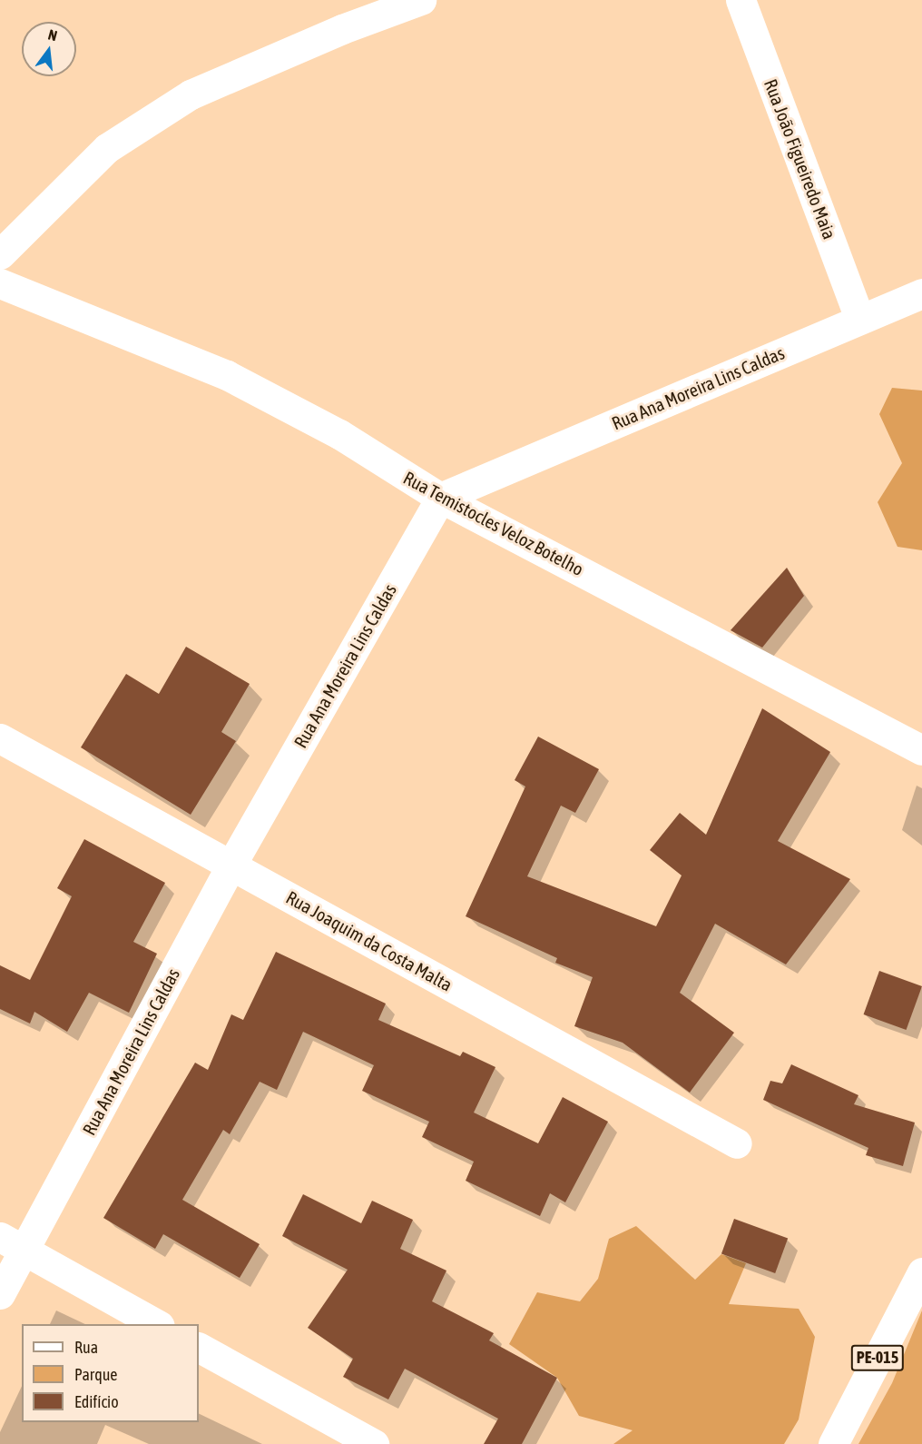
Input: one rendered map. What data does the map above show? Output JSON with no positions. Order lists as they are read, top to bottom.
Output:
{
  "streets": {
    "main road": [
      "Rua João Figueiredo Maia",
      "Rua Ana Moreira Lins Caldas",
      "Rua Temistocles Veloz Botelho",
      "Rua Joaquim da Costa Malta",
      "PE-015"
    ]
  },
  "crossings": [
    ["Rua João Figueiredo Maia", "Rua Ana Moreira Lins Caldas"],
    ["Rua Ana Moreira Lins Caldas", "Rua Temistocles Veloz Botelho"],
    ["Rua Ana Moreira Lins Caldas", "Rua Joaquim da Costa Malta"]
  ],
  "legend": ["Rua", "Parque", "Edifício"],
  "north": "top"
}
